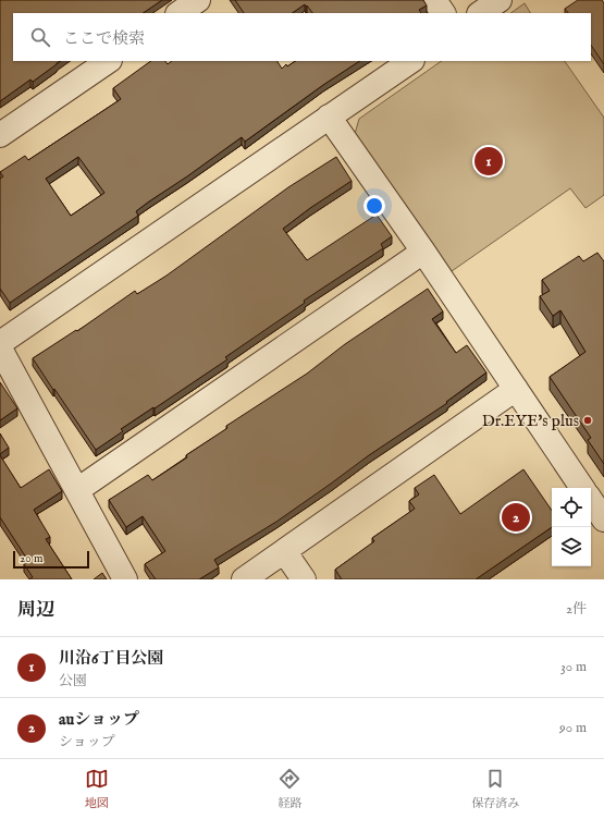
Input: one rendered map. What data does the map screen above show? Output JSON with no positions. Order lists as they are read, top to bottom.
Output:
{
  "places": ["Dr.EYE's plus"],
  "scale_bar": "20 m",
  "page": {
    "search": "ここで検索",
    "pins": ["1", "2"],
    "scale": "20 m",
    "heading": ["周辺", "2件"],
    "list": [
      {
        "mark": "1",
        "name": "川沿6丁目公園",
        "note": "公園",
        "value": "30 m"
      },
      {
        "mark": "2",
        "name": "auショップ",
        "note": "ショップ",
        "value": "90 m"
      }
    ],
    "nav": ["地図", "経路", "保存済み"]
  }
}
